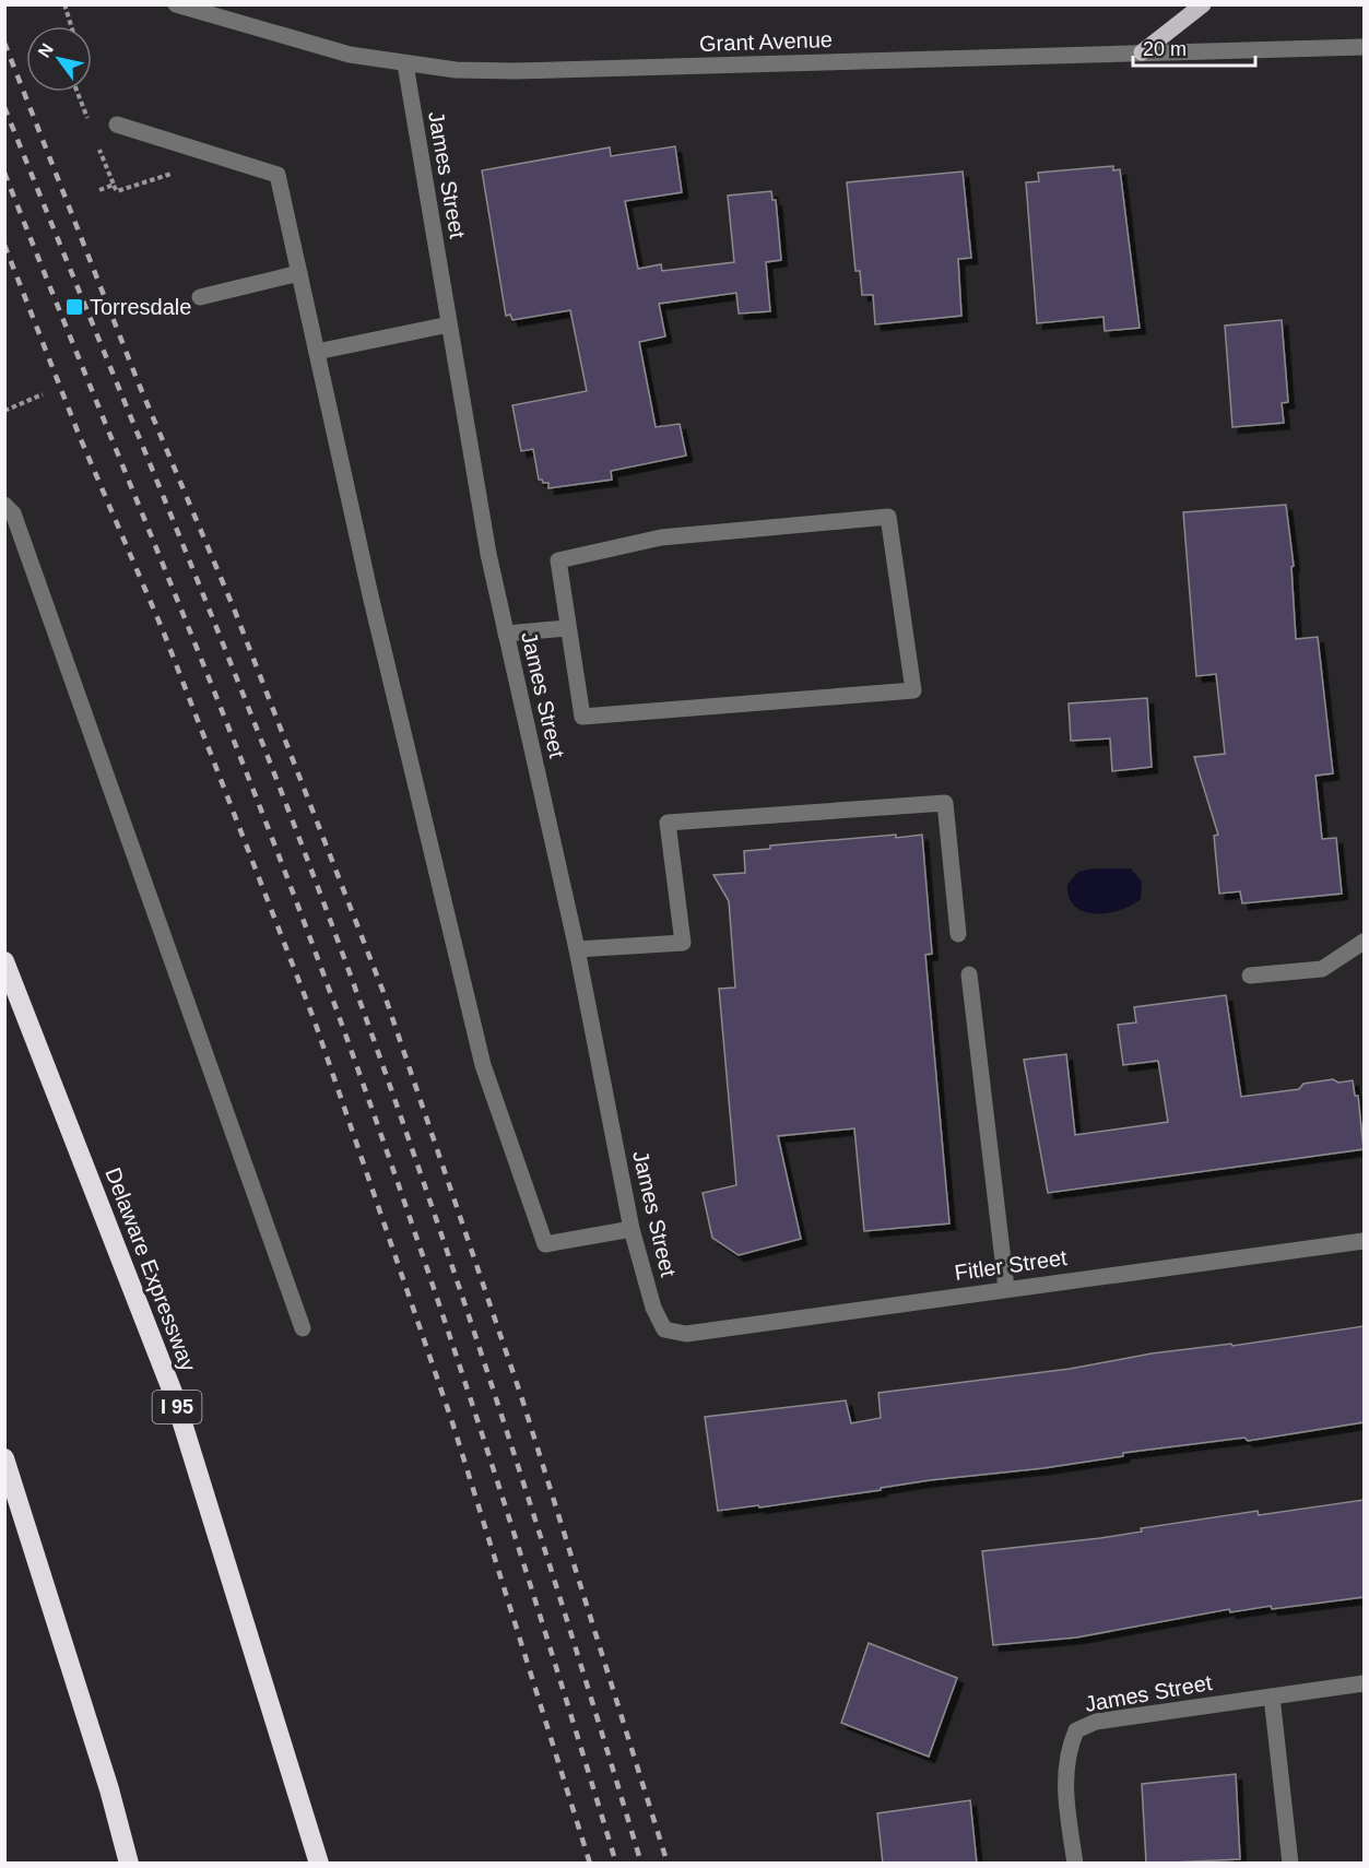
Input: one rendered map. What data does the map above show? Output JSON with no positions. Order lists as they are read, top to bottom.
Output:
{
  "streets": {
    "highway": ["Delaware Expressway", "I 95"],
    "street": ["Grant Avenue", "James Street", "Fitler Street"]
  },
  "crossings": [
    ["Grant Avenue", "James Street"],
    ["James Street", "Fitler Street"]
  ],
  "places": {
    "transit": ["Torresdale"]
  },
  "scale_bar": "20 m",
  "north": "top left"
}
